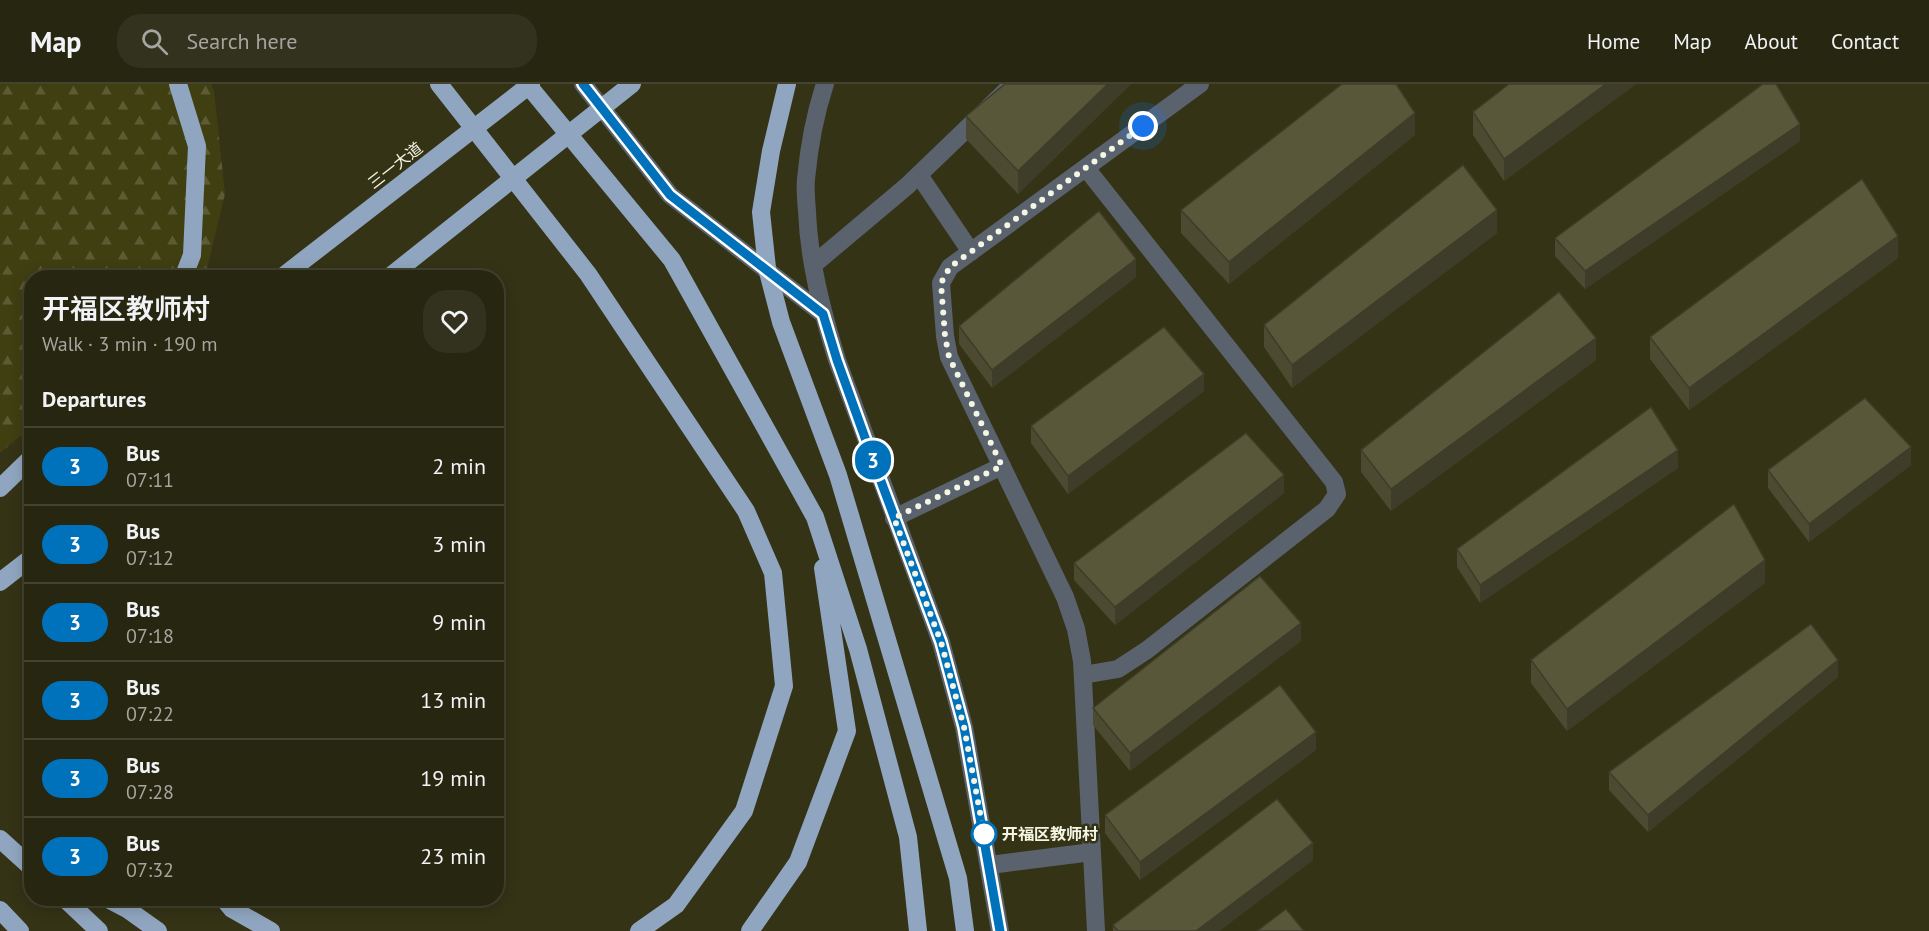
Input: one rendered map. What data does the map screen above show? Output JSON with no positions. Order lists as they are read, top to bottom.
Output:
{
  "streets": {
    "highway": ["三一大道"]
  },
  "places": ["开福区教师村"],
  "lines": ["bus line 3"],
  "page": {
    "header": "Map",
    "search": "Search here",
    "nav": [
      "Home",
      "Map",
      "About",
      "Contact"
    ],
    "on_map": "3",
    "heading": [
      ["开福区教师村", "Walk · 3 min · 190 m"],
      "Departures"
    ],
    "list": [
      {
        "mark": "3",
        "name": "Bus",
        "note": "07:11",
        "value": "2 min"
      },
      {
        "mark": "3",
        "name": "Bus",
        "note": "07:12",
        "value": "3 min"
      },
      {
        "mark": "3",
        "name": "Bus",
        "note": "07:18",
        "value": "9 min"
      },
      {
        "mark": "3",
        "name": "Bus",
        "note": "07:22",
        "value": "13 min"
      },
      {
        "mark": "3",
        "name": "Bus",
        "note": "07:28",
        "value": "19 min"
      },
      {
        "mark": "3",
        "name": "Bus",
        "note": "07:32",
        "value": "23 min"
      }
    ]
  }
}
